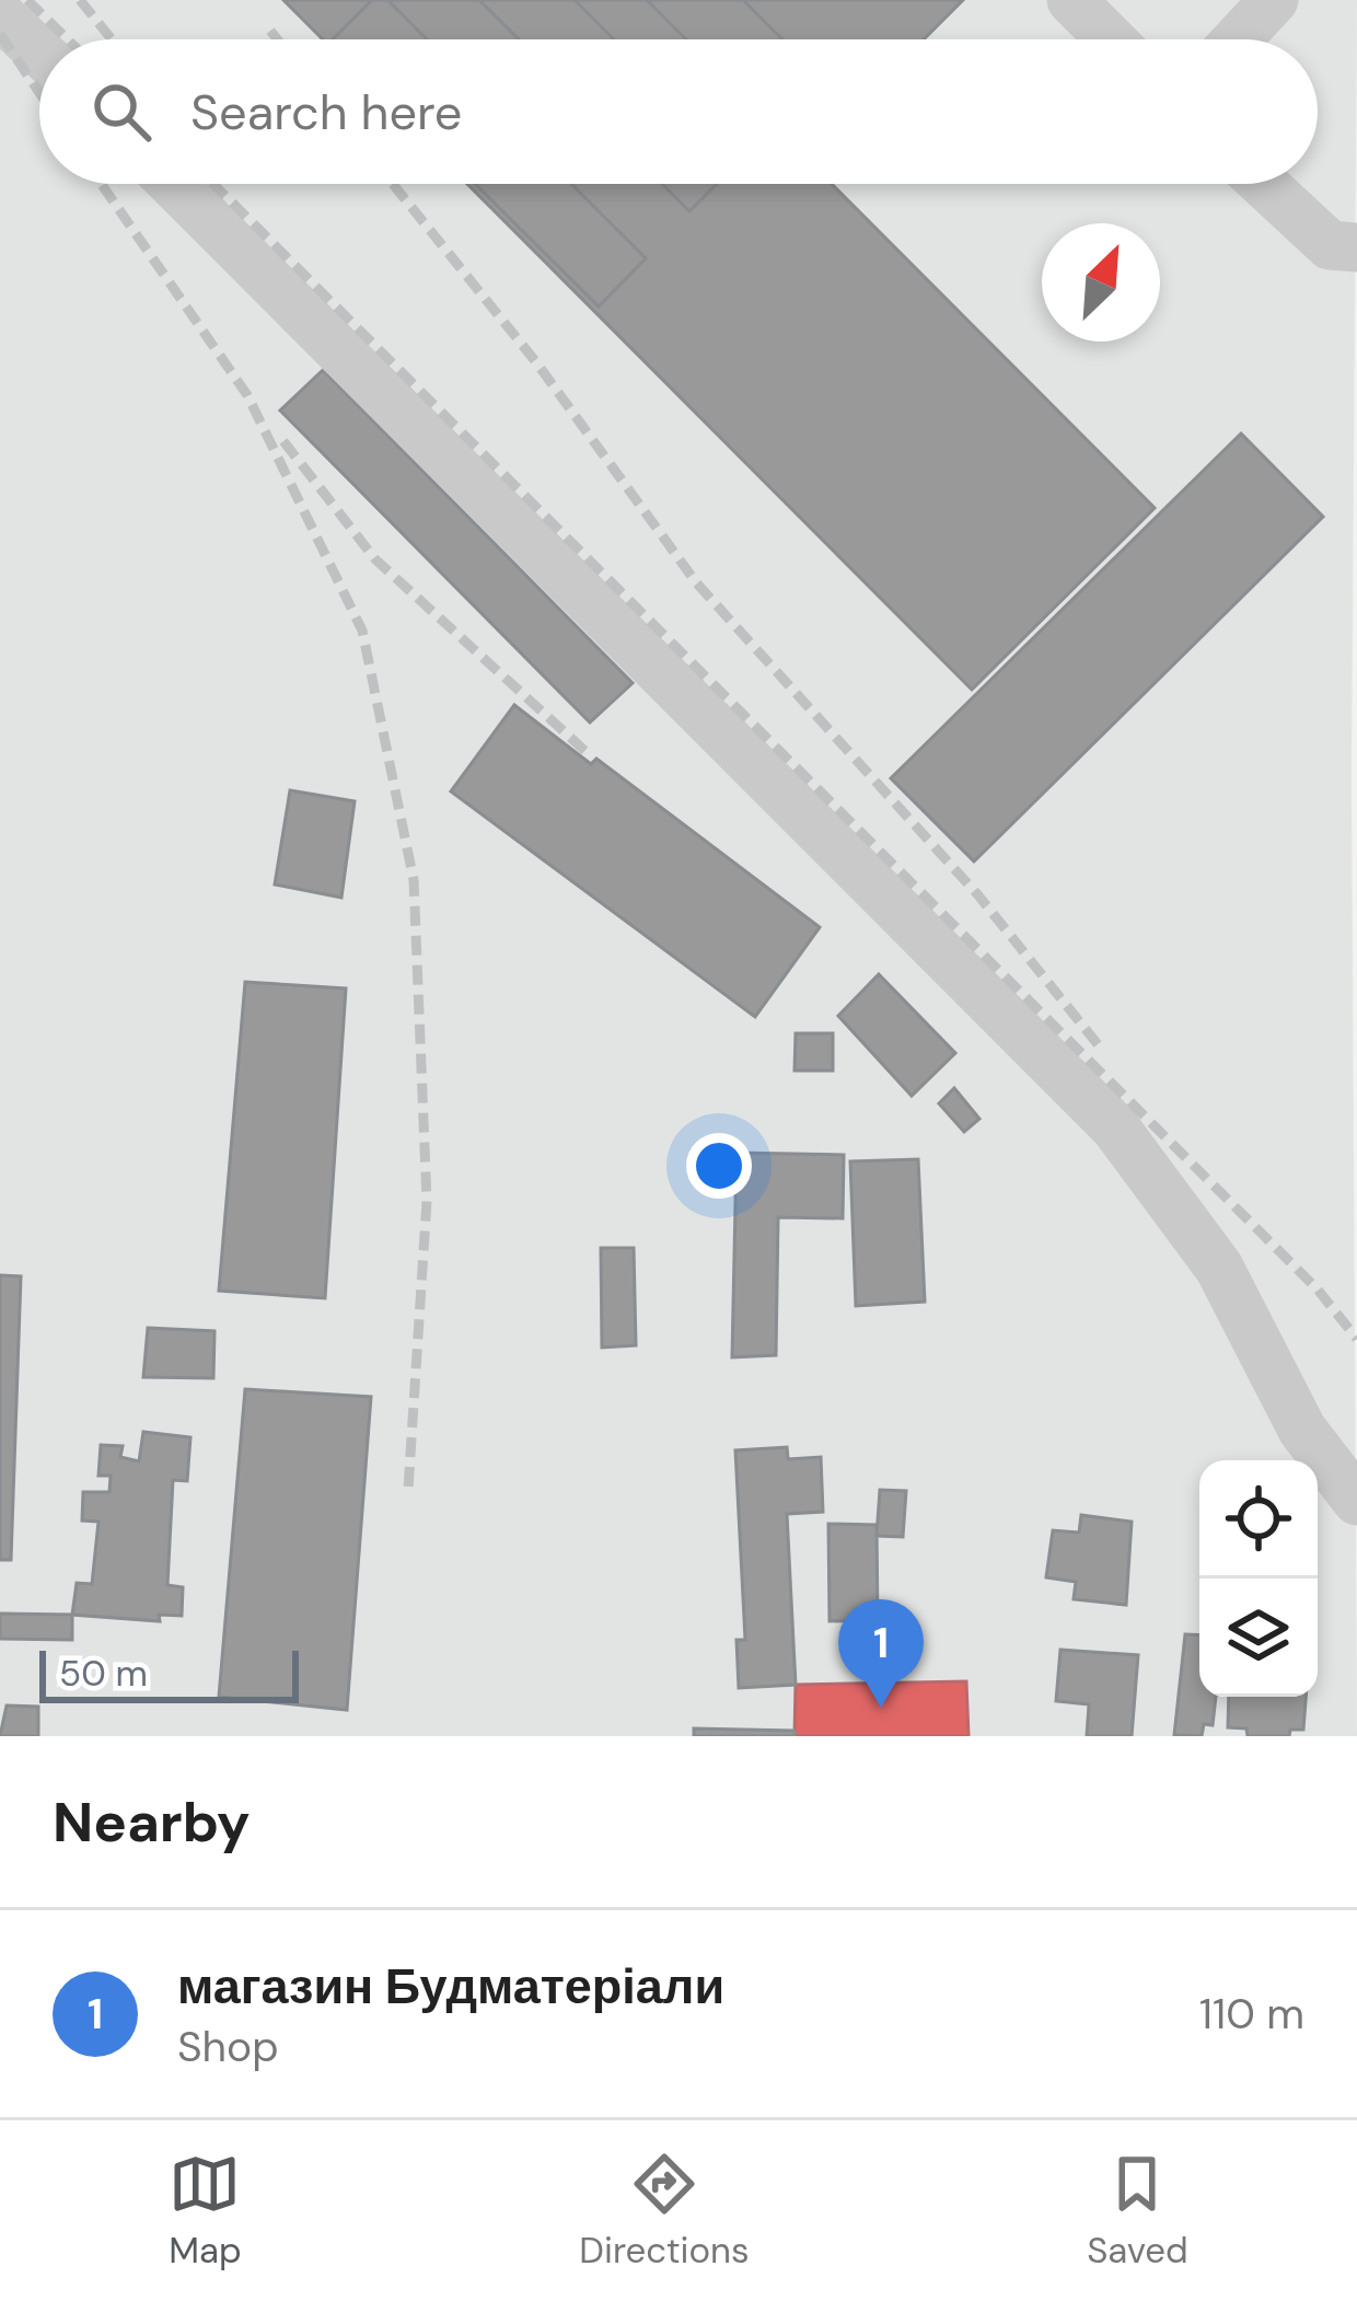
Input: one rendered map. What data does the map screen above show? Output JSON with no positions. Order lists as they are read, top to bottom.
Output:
{
  "scale_bar": "50 m",
  "north": "top right",
  "page": {
    "search": "Search here",
    "pins": "1",
    "scale": "50 m",
    "heading": "Nearby",
    "list": [
      {
        "mark": "1",
        "name": "магазин Будматеріали",
        "note": "Shop",
        "value": "110 m"
      }
    ],
    "nav": ["Map", "Directions", "Saved"]
  }
}
